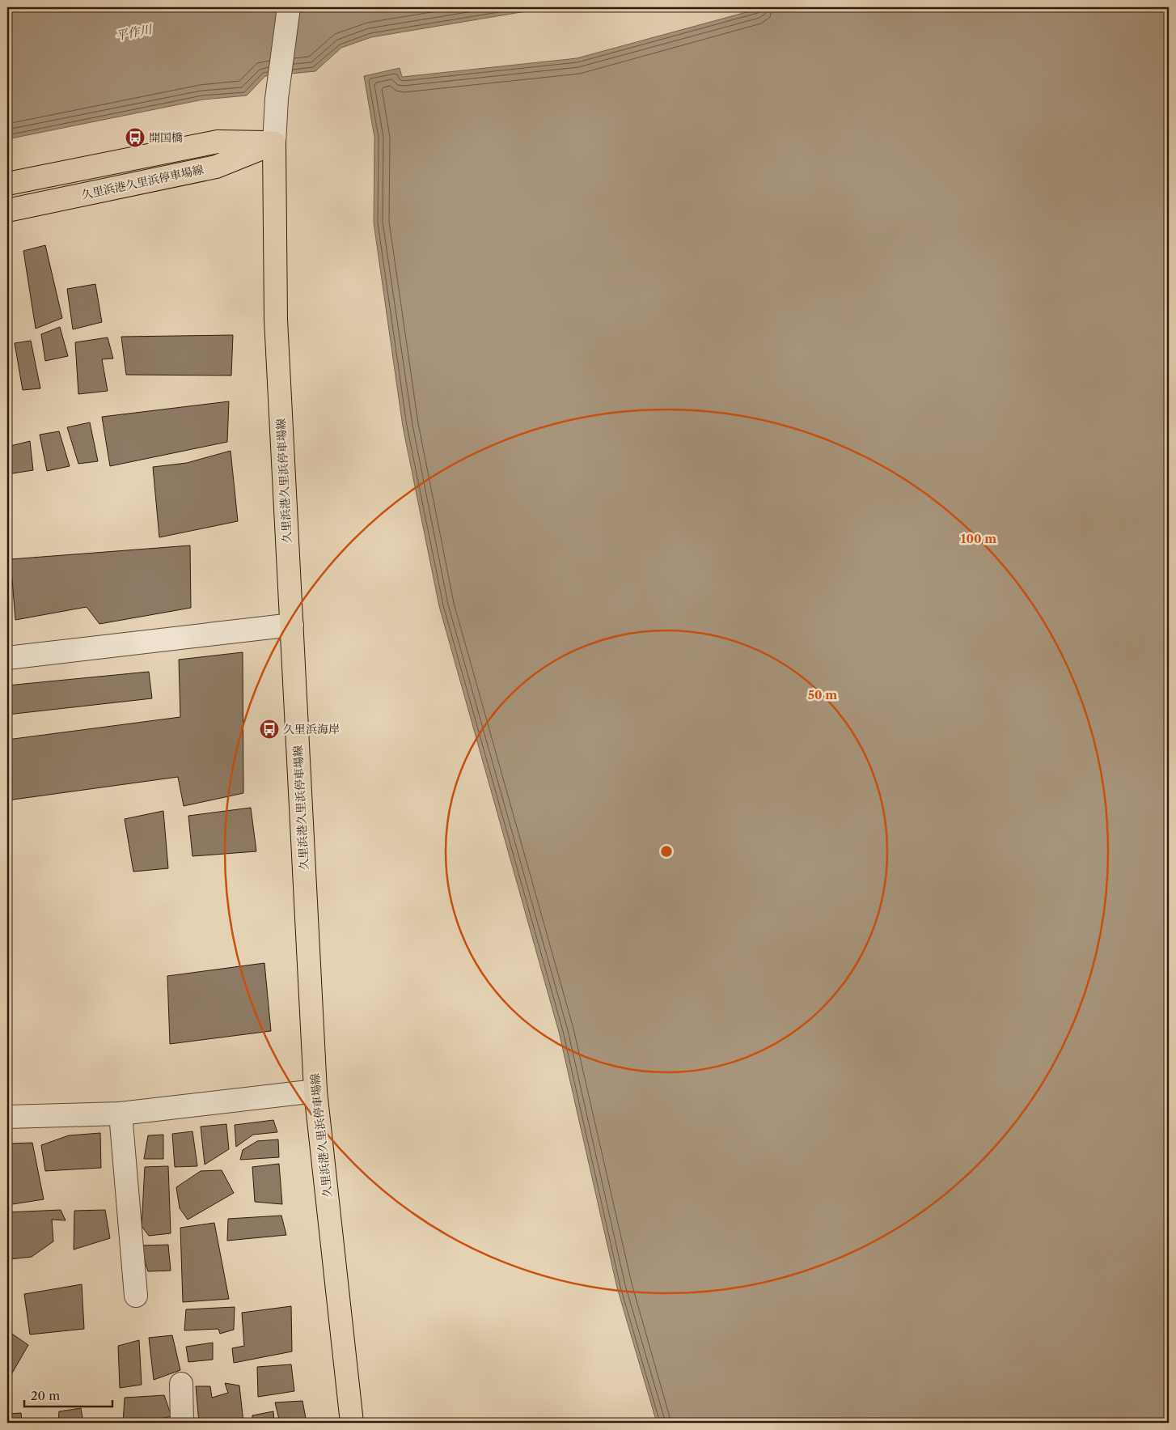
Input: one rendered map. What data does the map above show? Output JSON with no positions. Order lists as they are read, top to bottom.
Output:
{
  "streets": {
    "main road": ["久里浜港久里浜停車場線"]
  },
  "water": ["平作川"],
  "places": {
    "bus stop": ["開国橋", "久里浜海岸"]
  },
  "scale_bar": "20 m",
  "rings": ["100 m", "50 m"]
}
